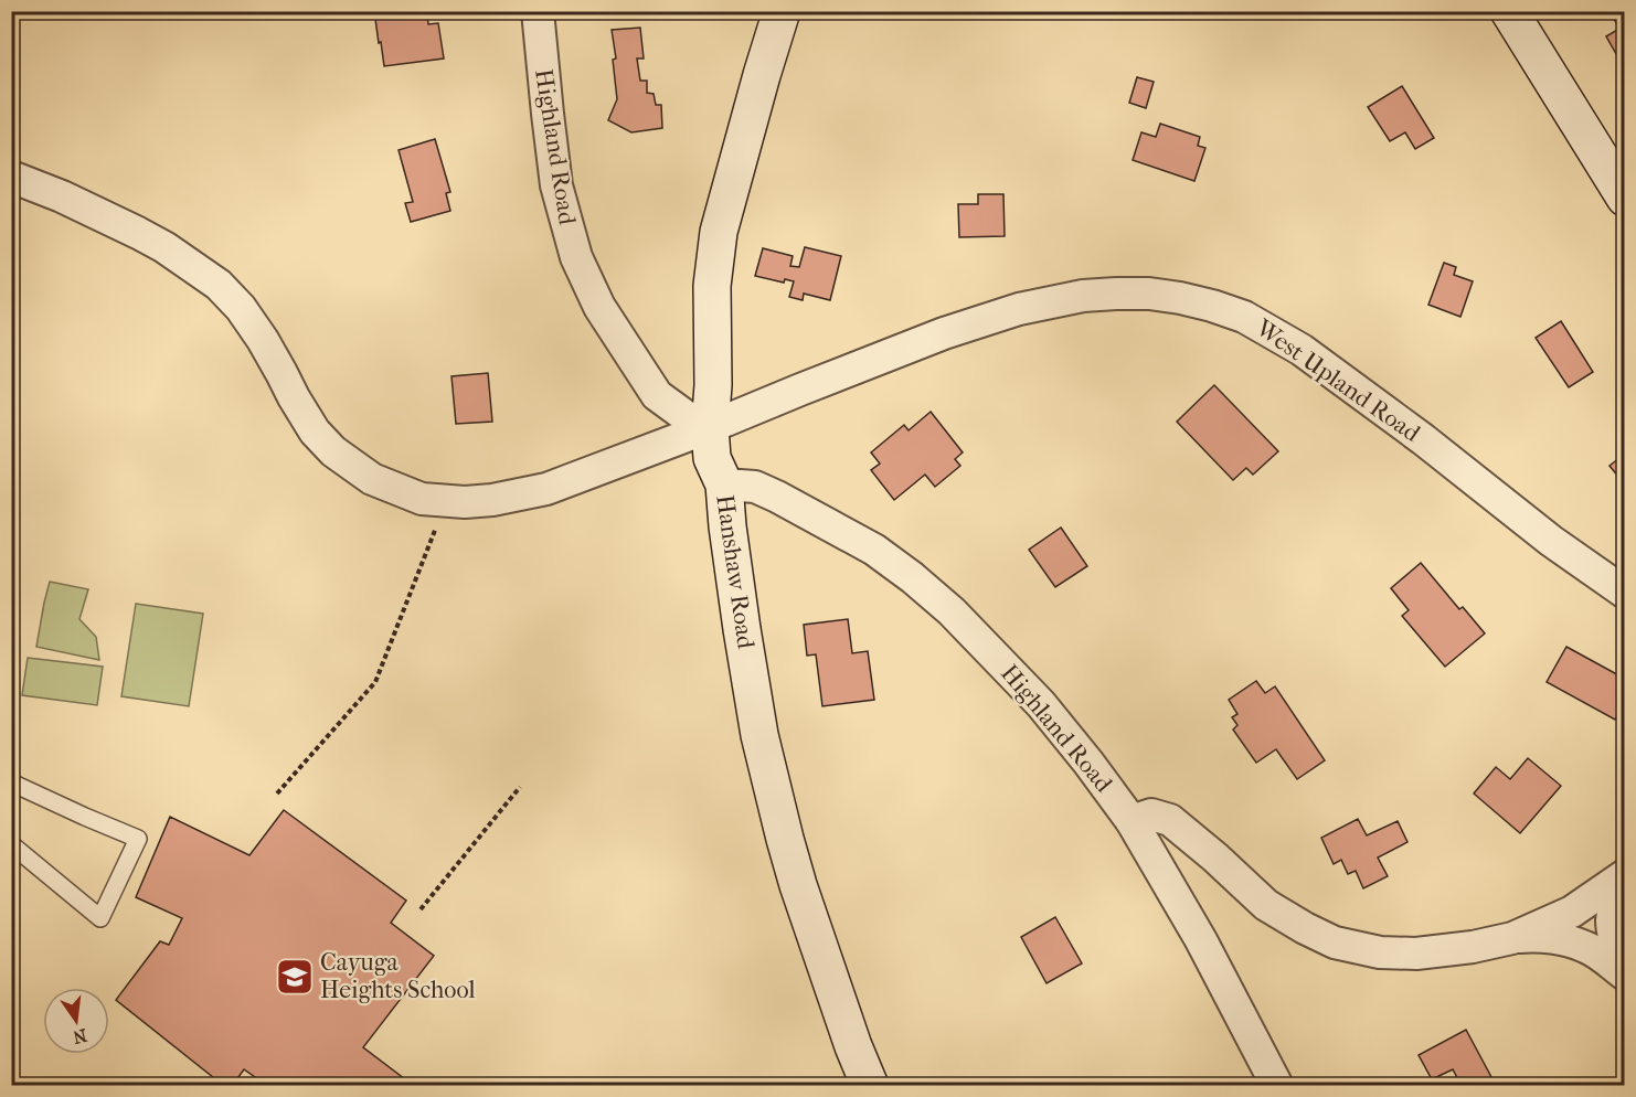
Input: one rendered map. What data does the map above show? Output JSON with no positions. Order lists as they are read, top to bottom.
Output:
{
  "streets": {
    "street": ["Highland Road", "West Upland Road", "Hanshaw Road"]
  },
  "crossings": [
    ["Highland Road", "West Upland Road"],
    ["Highland Road", "Hanshaw Road"],
    ["West Upland Road", "Hanshaw Road"]
  ],
  "places": {
    "school or university": ["Cayuga Heights School"]
  },
  "north": "bottom"
}
